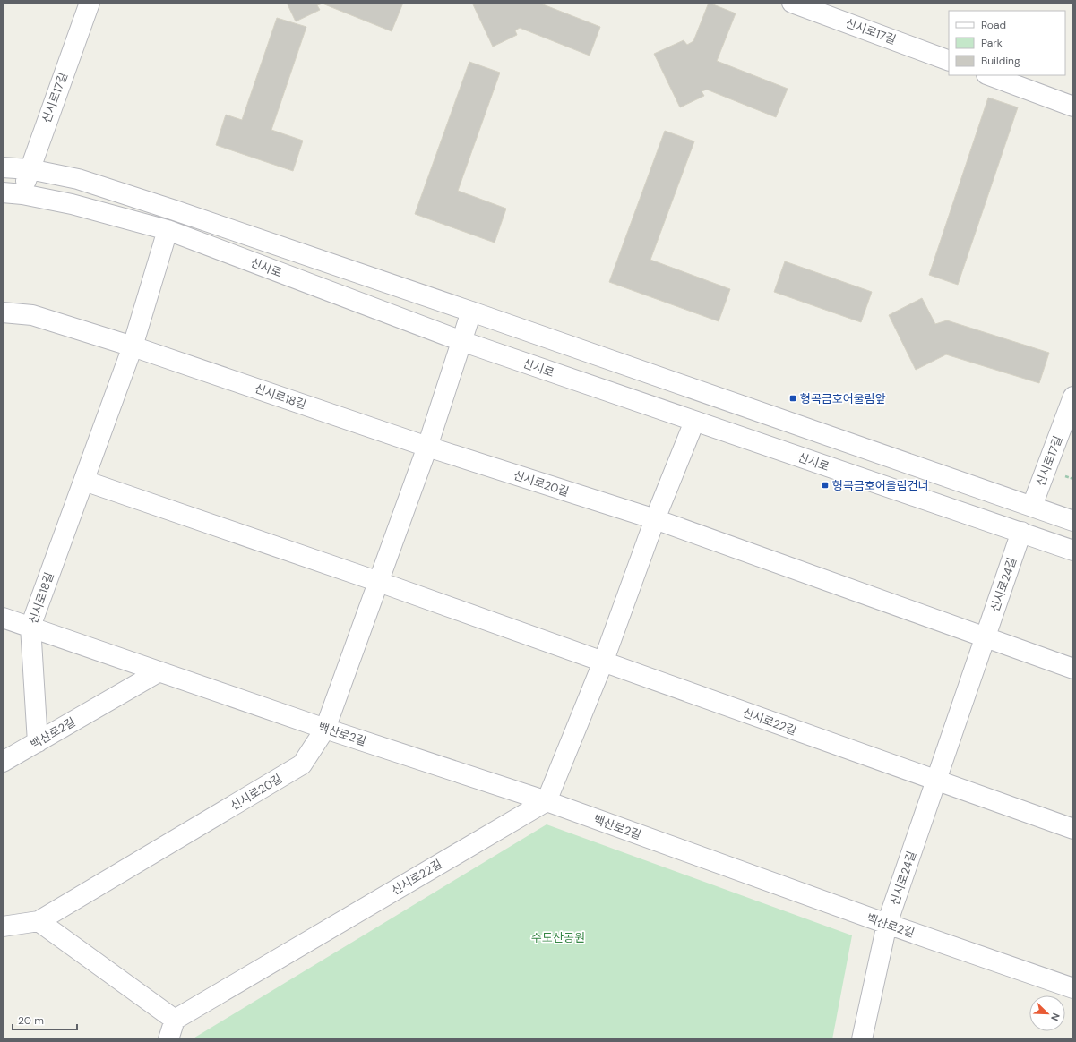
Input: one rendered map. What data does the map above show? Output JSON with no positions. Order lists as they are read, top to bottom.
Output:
{
  "streets": {
    "street": [
      "신시로17길",
      "신시로",
      "신시로18길",
      "신시로20길",
      "신시로24길",
      "신시로22길",
      "백산로2길"
    ]
  },
  "crossings": [
    ["신시로17길", "신시로"],
    ["신시로", "신시로18길"],
    ["신시로", "신시로20길"],
    ["신시로", "신시로24길"],
    ["신시로18길", "신시로20길"],
    ["신시로18길", "백산로2길"],
    ["신시로20길", "백산로2길"],
    ["신시로24길", "신시로22길"],
    ["신시로24길", "백산로2길"],
    ["신시로22길", "백산로2길"]
  ],
  "parks": ["수도산공원"],
  "places": {
    "transit": ["형곡금호어울림앞", "형곡금호어울림건너"]
  },
  "legend": ["Road", "Park", "Building"],
  "scale_bar": "20 m",
  "north": "bottom right"
}
